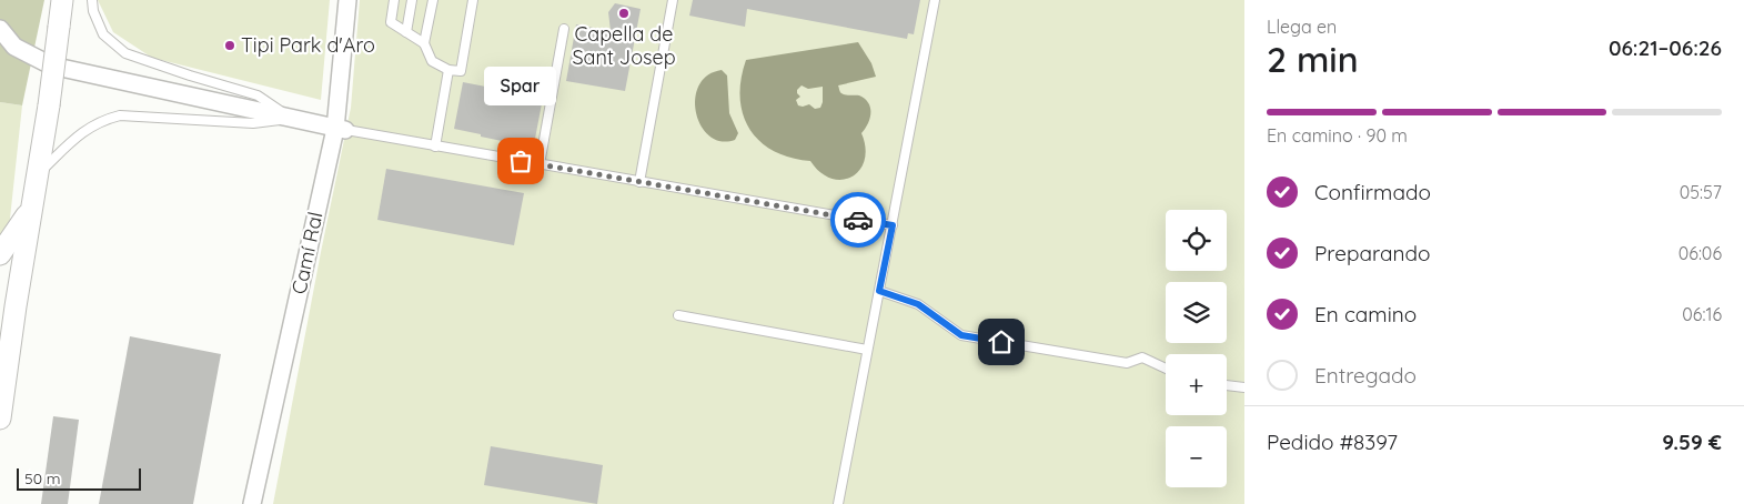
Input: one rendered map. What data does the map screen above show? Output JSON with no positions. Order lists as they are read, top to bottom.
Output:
{
  "streets": {
    "street": ["Camí Ral"]
  },
  "places": ["Capella de Sant Josep", "Tipi Park d'Aro", "Spar"],
  "scale_bar": "50 m",
  "page": {
    "heading": ["2 min", "Llega en", "06:21–06:26"],
    "panel": ["Pedido #8397", "9.59 €"],
    "bubble": "Spar",
    "bar": "En camino · 90 m",
    "list": [
      ["Confirmado", "05:57"],
      ["Preparando", "06:06"],
      ["En camino", "06:16"],
      "Entregado"
    ],
    "map_buttons": ["+", "−"],
    "scale": "50 m"
  }
}
